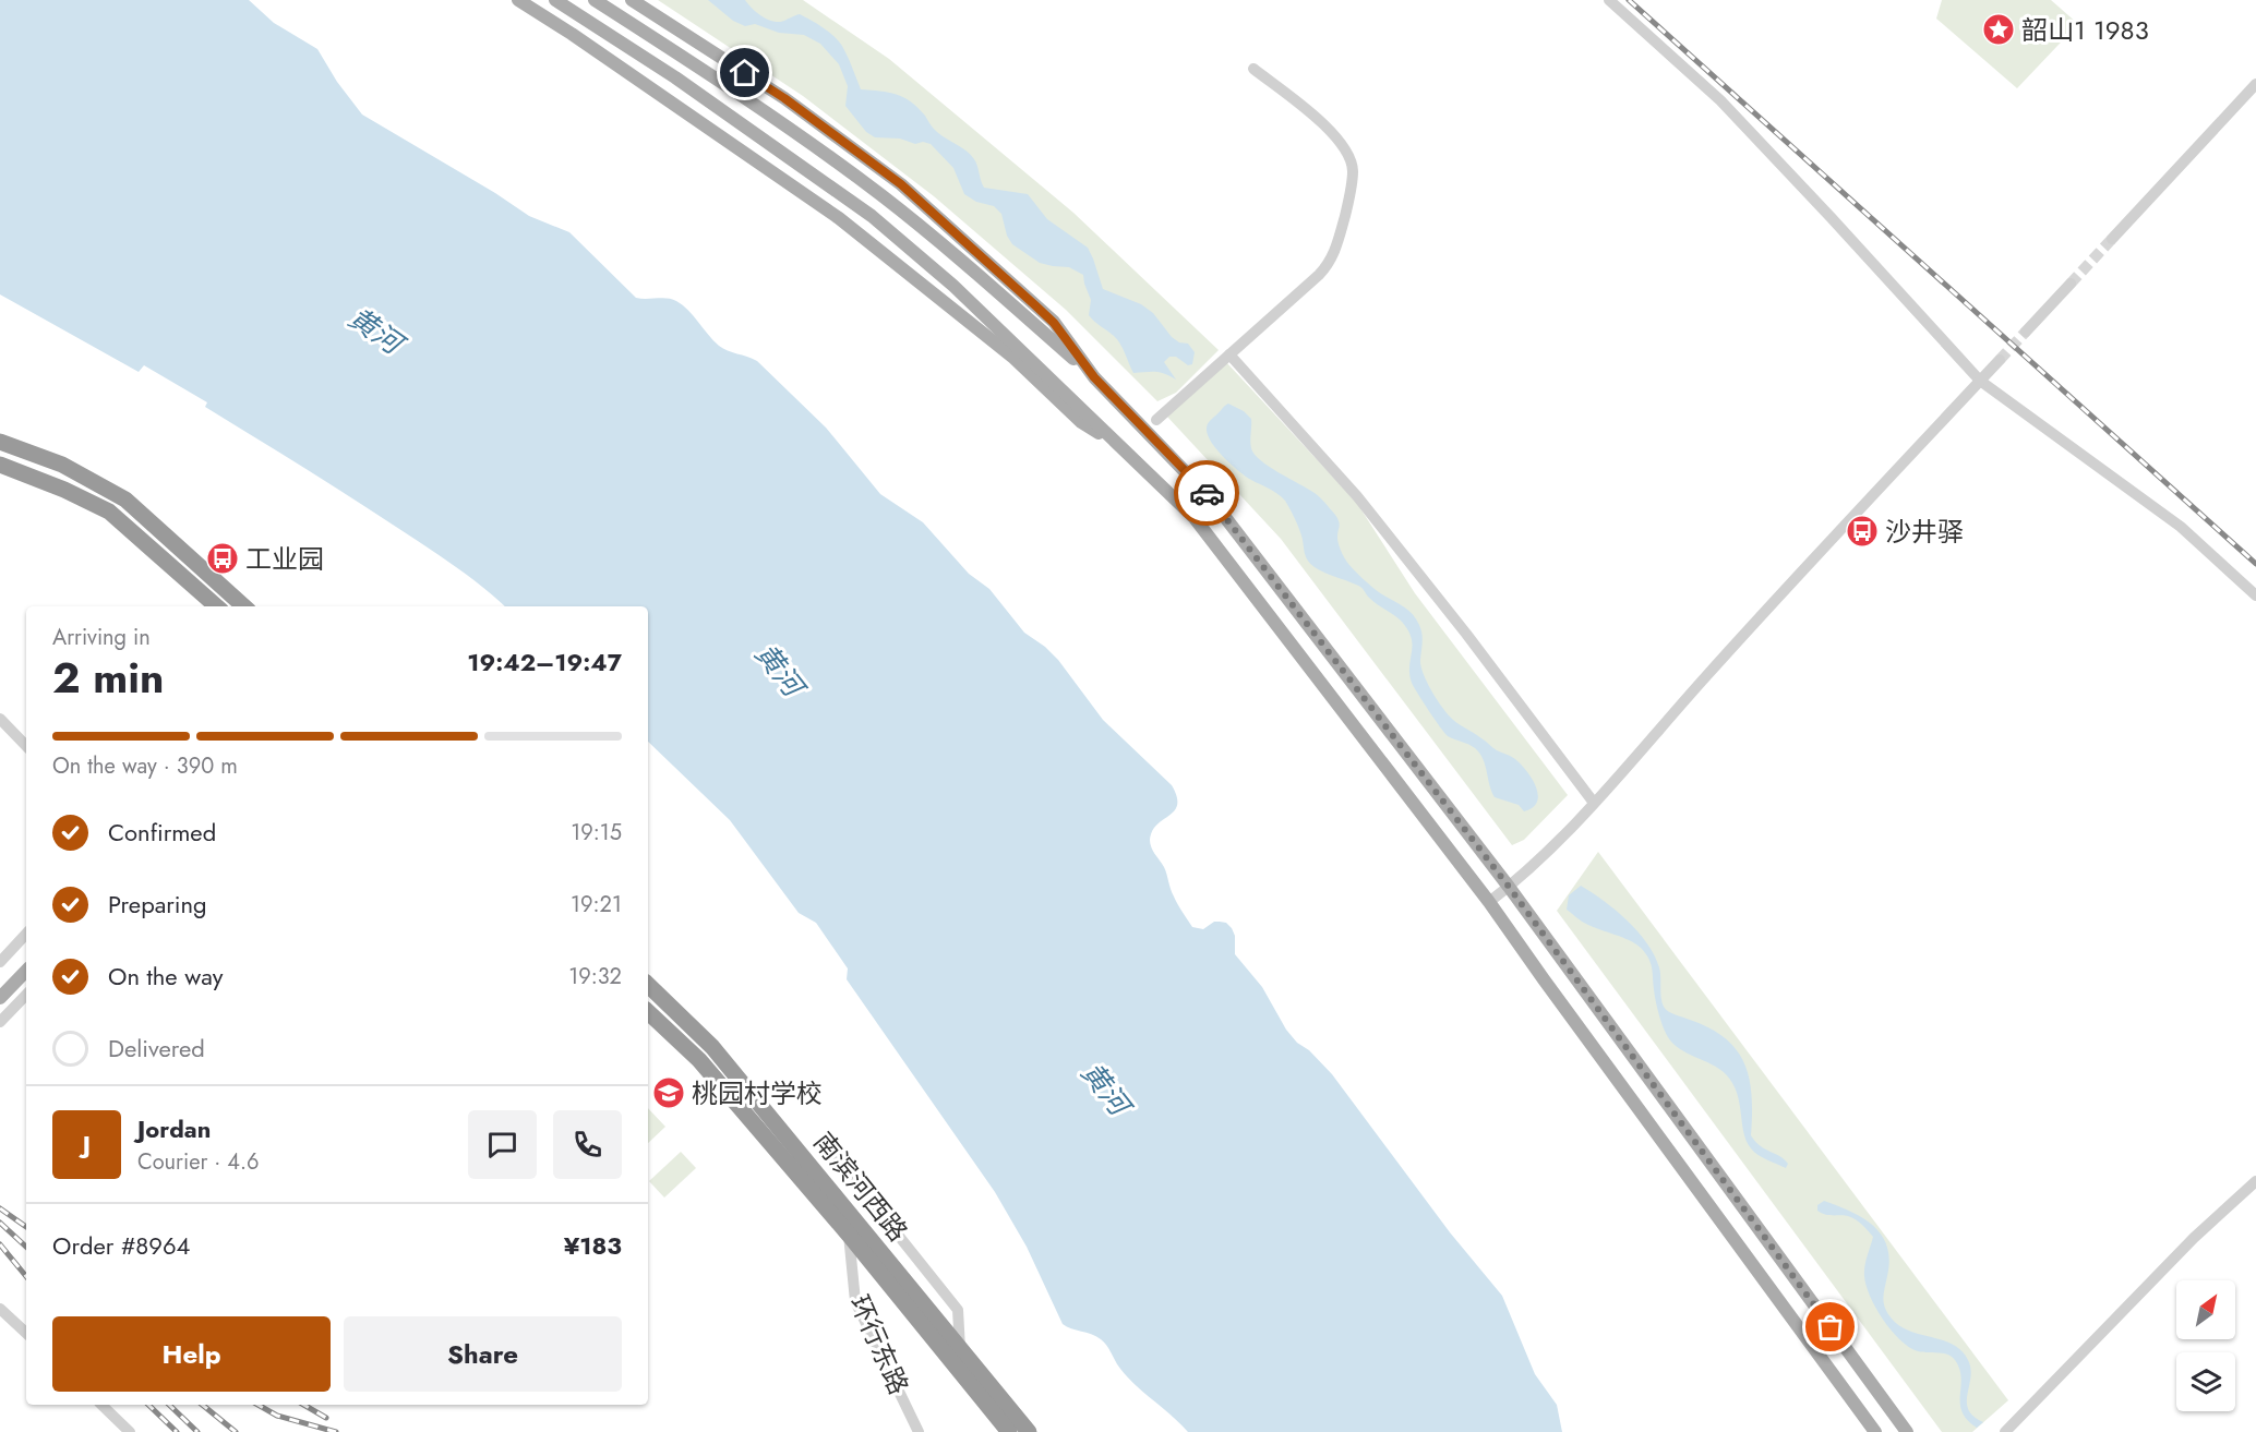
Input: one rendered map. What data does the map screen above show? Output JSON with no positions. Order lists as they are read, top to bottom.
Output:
{
  "streets": {
    "highway": ["南滨河西路"],
    "street": ["环行东路"]
  },
  "crossings": [
    ["南滨河西路", "环行东路"]
  ],
  "water": ["黄河"],
  "places": {
    "place": ["韶山1 1983"],
    "bus stop": ["沙井驿", "工业园"],
    "school or university": ["桃园村学校"]
  },
  "north": "top right",
  "page": {
    "heading": ["2 min", "Arriving in", "19:42–19:47"],
    "panel": [
      "Jordan",
      "Courier · 4.6",
      "Order #8964",
      "¥183"
    ],
    "bar": "On the way · 390 m",
    "list": [
      ["Confirmed", "19:15"],
      ["Preparing", "19:21"],
      ["On the way", "19:32"],
      "Delivered"
    ],
    "round": "J",
    "buttons": ["Help", "Share"]
  }
}
